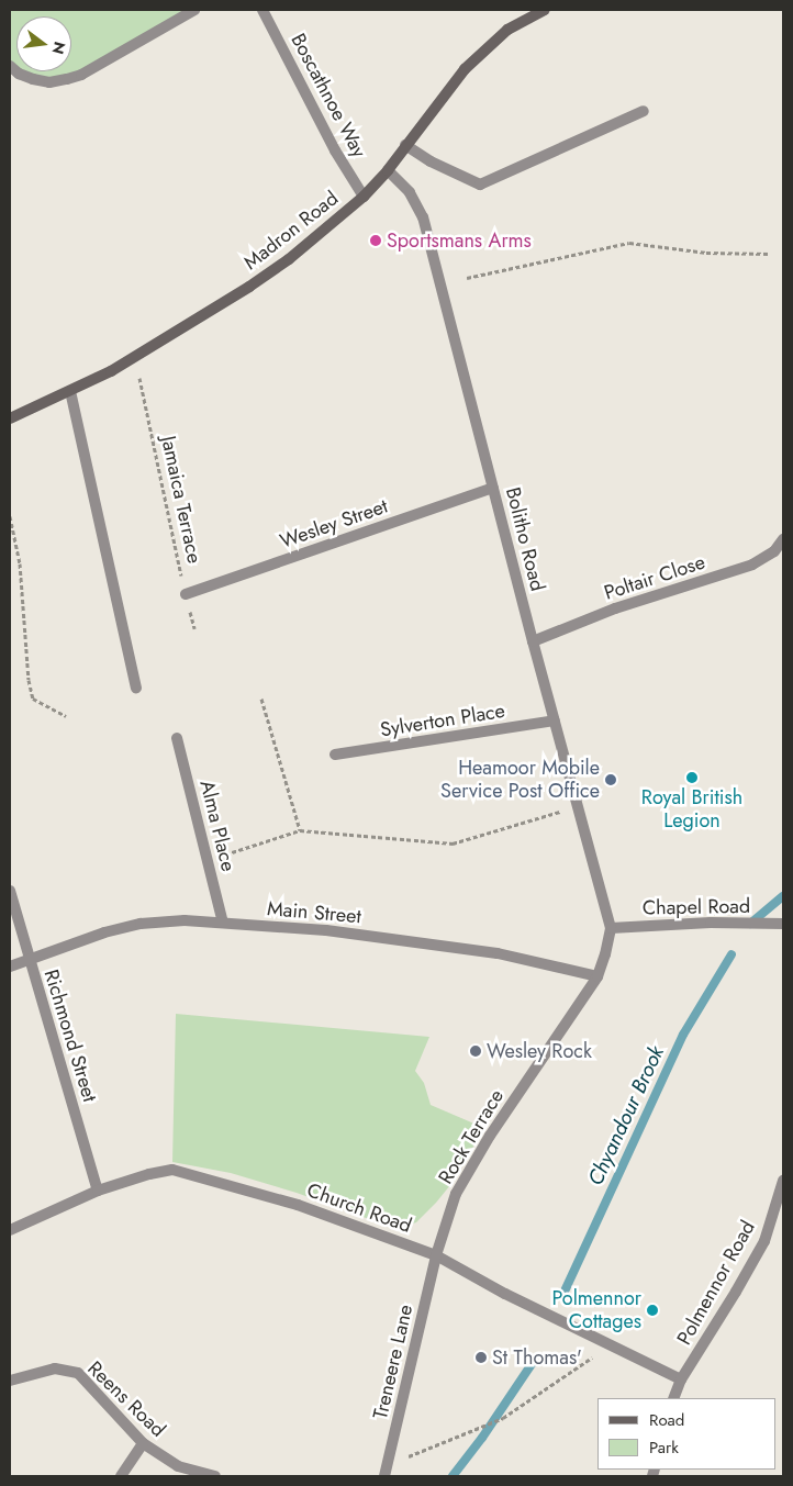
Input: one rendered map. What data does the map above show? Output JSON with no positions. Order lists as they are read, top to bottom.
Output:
{
  "streets": {
    "main road": ["Madron Road"],
    "street": [
      "Boscathnoe Way",
      "Wesley Street",
      "Bolitho Road",
      "Poltair Close",
      "Sylverton Place",
      "Alma Place",
      "Chapel Road",
      "Main Street",
      "Richmond Street",
      "Rock Terrace",
      "Church Road",
      "Polmennor Road",
      "Treneere Lane",
      "Reens Road"
    ],
    "path": ["Jamaica Terrace"]
  },
  "crossings": [
    ["Boscathnoe Way", "Madron Road"],
    ["Madron Road", "Bolitho Road"],
    ["Jamaica Terrace", "Wesley Street"],
    ["Wesley Street", "Bolitho Road"],
    ["Bolitho Road", "Poltair Close"],
    ["Bolitho Road", "Sylverton Place"],
    ["Bolitho Road", "Chapel Road"],
    ["Bolitho Road", "Rock Terrace"],
    ["Alma Place", "Main Street"],
    ["Chapel Road", "Rock Terrace"],
    ["Main Street", "Richmond Street"],
    ["Main Street", "Rock Terrace"],
    ["Richmond Street", "Church Road"],
    ["Rock Terrace", "Church Road"],
    ["Rock Terrace", "Treneere Lane"],
    ["Church Road", "Polmennor Road"],
    ["Church Road", "Treneere Lane"]
  ],
  "water": ["Chyandour Brook"],
  "places": [
    "Sportsmans Arms",
    "Royal British Legion",
    "Heamoor Mobile Service Post Office",
    "Wesley Rock",
    "Polmennor Cottages",
    "St Thomas'"
  ],
  "legend": ["Road", "Park"],
  "north": "right"
}
